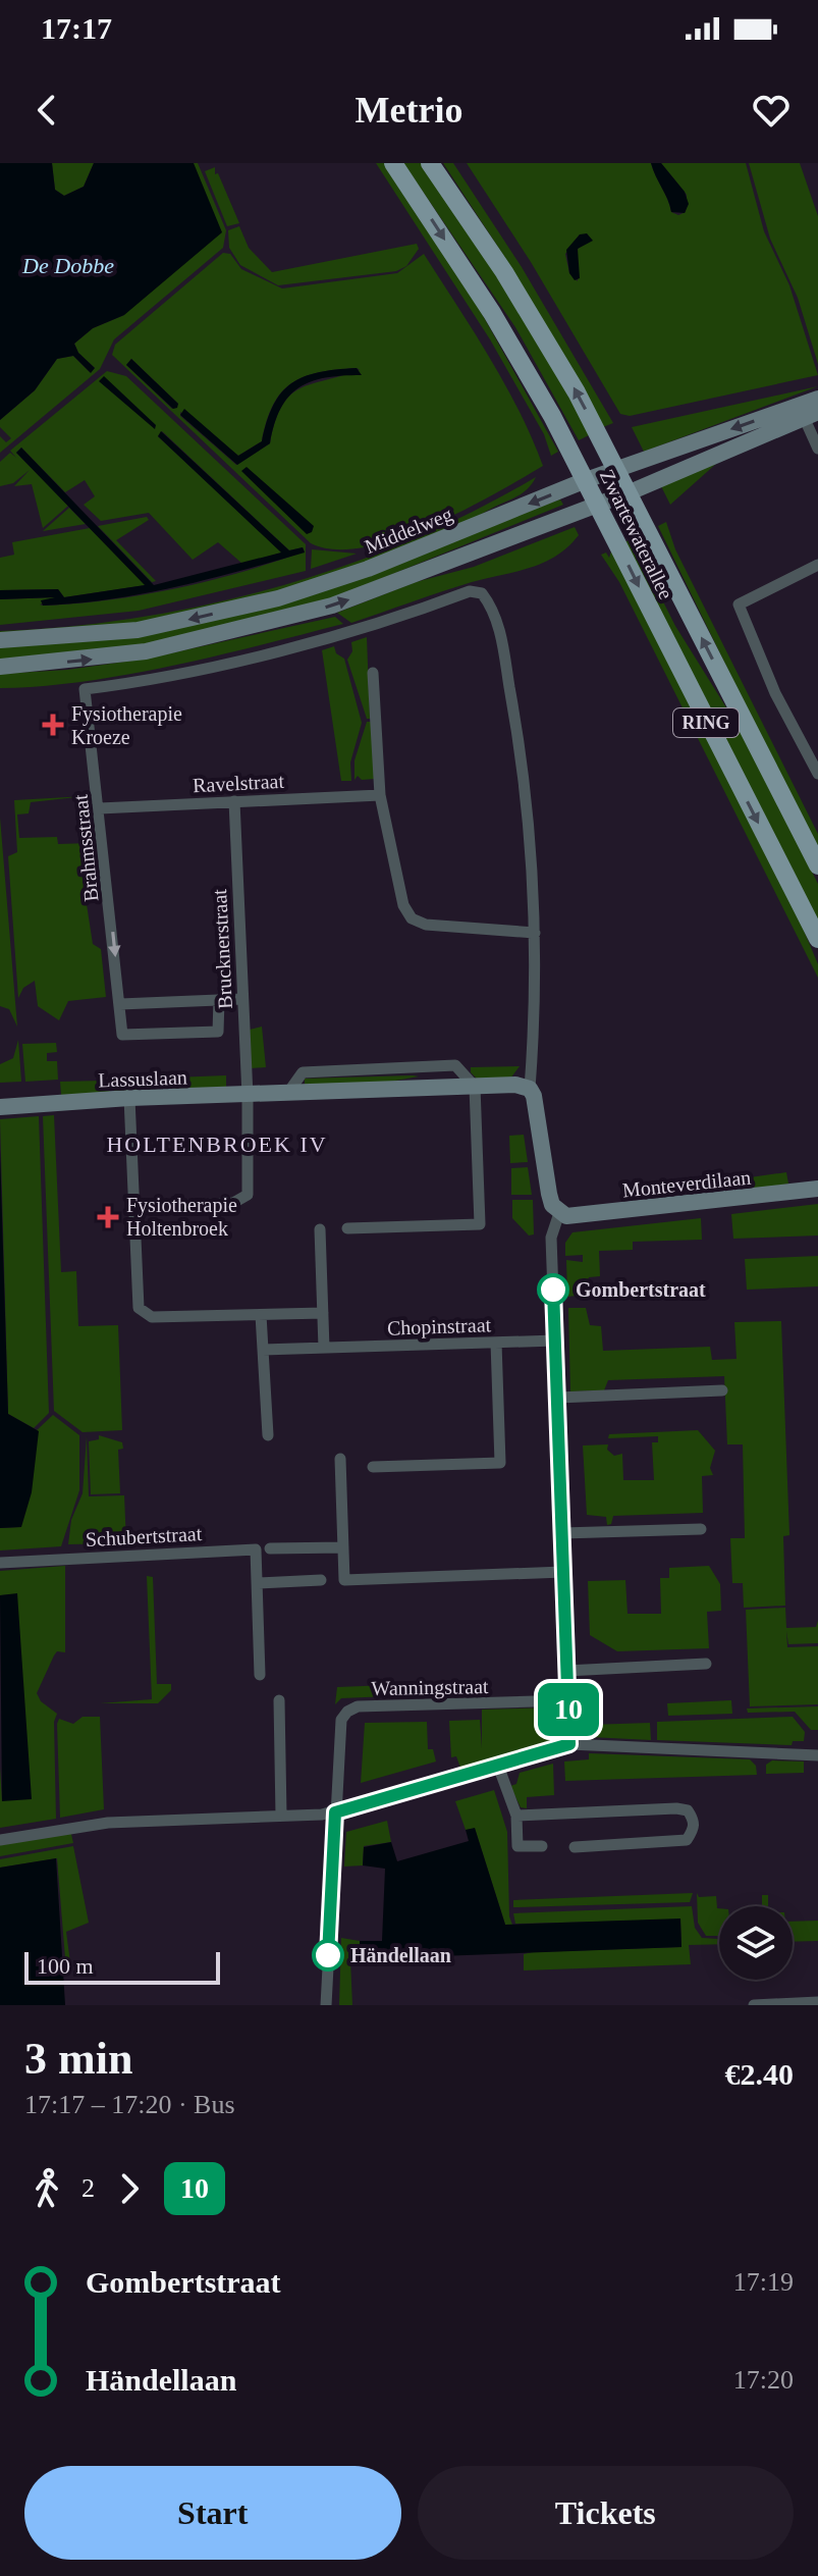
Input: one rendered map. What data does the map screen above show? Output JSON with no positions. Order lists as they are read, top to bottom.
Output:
{
  "streets": {
    "main road": [
      "Middelweg",
      "Zwartewaterallee",
      "RING",
      "Lassuslaan",
      "Monteverdilaan"
    ],
    "street": [
      "Ravelstraat",
      "Brahmsstraat",
      "Brucknerstraat",
      "Chopinstraat",
      "Schubertstraat",
      "Wanningstraat"
    ]
  },
  "crossings": [
    ["Middelweg", "Zwartewaterallee"],
    ["Ravelstraat", "Brahmsstraat"],
    ["Ravelstraat", "Brucknerstraat"],
    ["Brucknerstraat", "Lassuslaan"]
  ],
  "districts": ["HOLTENBROEK IV"],
  "water": ["De Dobbe"],
  "places": {
    "health": ["Fysiotherapie Kroeze", "Fysiotherapie Holtenbroek"],
    "other": ["Gombertstraat", "Händellaan"]
  },
  "lines": ["bus line 10"],
  "scale_bar": "100 m",
  "page": {
    "status": "17:17",
    "header": "Metrio",
    "on_map": "10",
    "scale": "100 m",
    "heading": ["3 min", "17:17 – 17:20 · Bus", "€2.40"],
    "legs": ["2", "10"],
    "list": [
      {
        "name": "Gombertstraat",
        "value": "17:19"
      },
      {
        "name": "Händellaan",
        "value": "17:20"
      }
    ],
    "buttons": ["Start", "Tickets"]
  }
}
